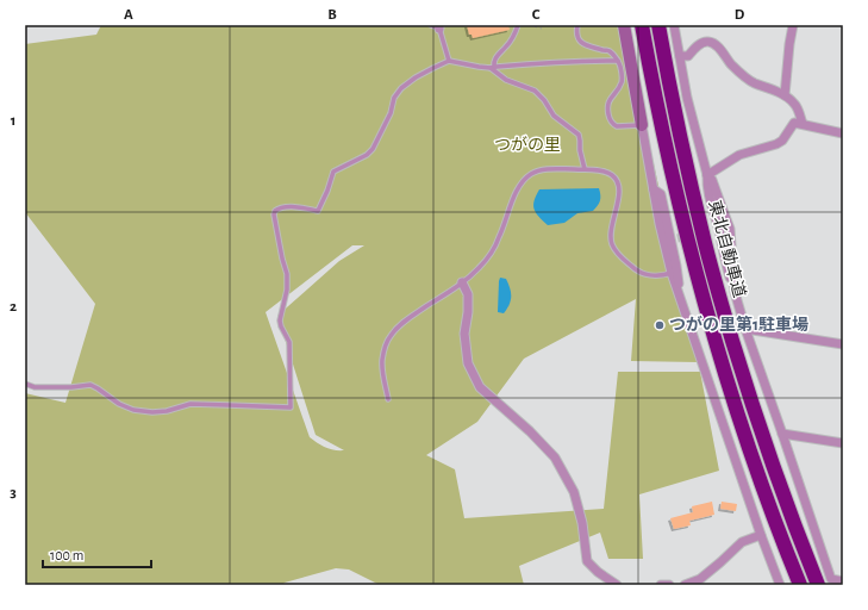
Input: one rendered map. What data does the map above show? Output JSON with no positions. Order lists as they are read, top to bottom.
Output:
{
  "streets": {
    "highway": ["東北自動車道"]
  },
  "parks": ["つがの里"],
  "places": ["つがの里第1駐車場"],
  "scale_bar": "100 m",
  "grid": {
    "columns": [
      "A",
      "B",
      "C",
      "D"
    ],
    "rows": ["1", "2", "3"]
  }
}
